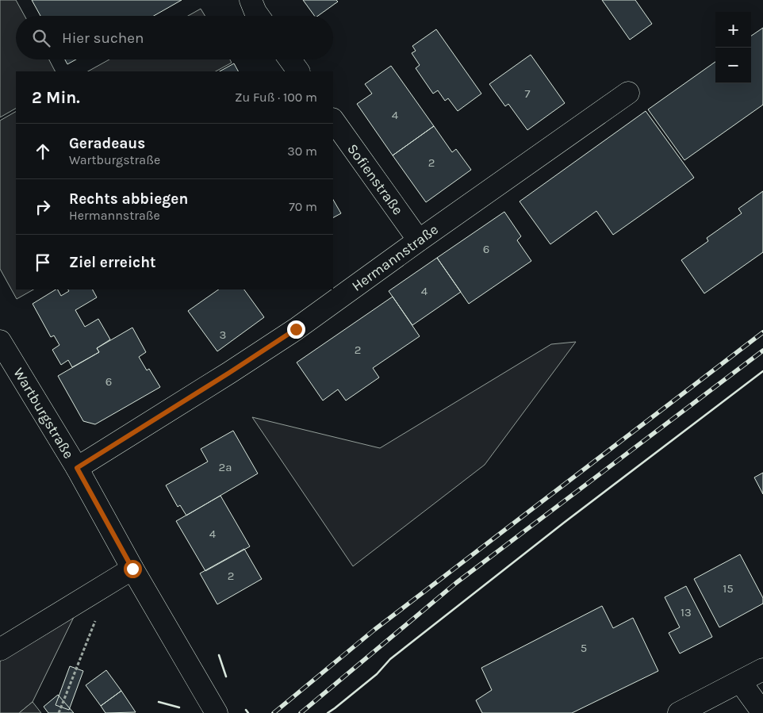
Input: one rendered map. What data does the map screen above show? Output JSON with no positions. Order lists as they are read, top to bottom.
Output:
{
  "streets": {
    "street": ["Sofienstraße", "Hermannstraße", "Wartburgstraße"]
  },
  "crossings": [
    ["Sofienstraße", "Hermannstraße"],
    ["Hermannstraße", "Wartburgstraße"]
  ],
  "house_numbers": [
    "7",
    "4",
    "2",
    "6",
    "4",
    "3",
    "2",
    "6",
    "2a",
    "4",
    "2",
    "15",
    "13",
    "5"
  ],
  "page": {
    "map_buttons": ["+", "−"],
    "search": "Hier suchen",
    "heading": ["2 Min.", "Zu Fuß · 100 m"],
    "list": [
      ["Geradeaus", "Wartburgstraße", "30 m"],
      ["Rechts abbiegen", "Hermannstraße", "70 m"],
      "Ziel erreicht"
    ]
  }
}
